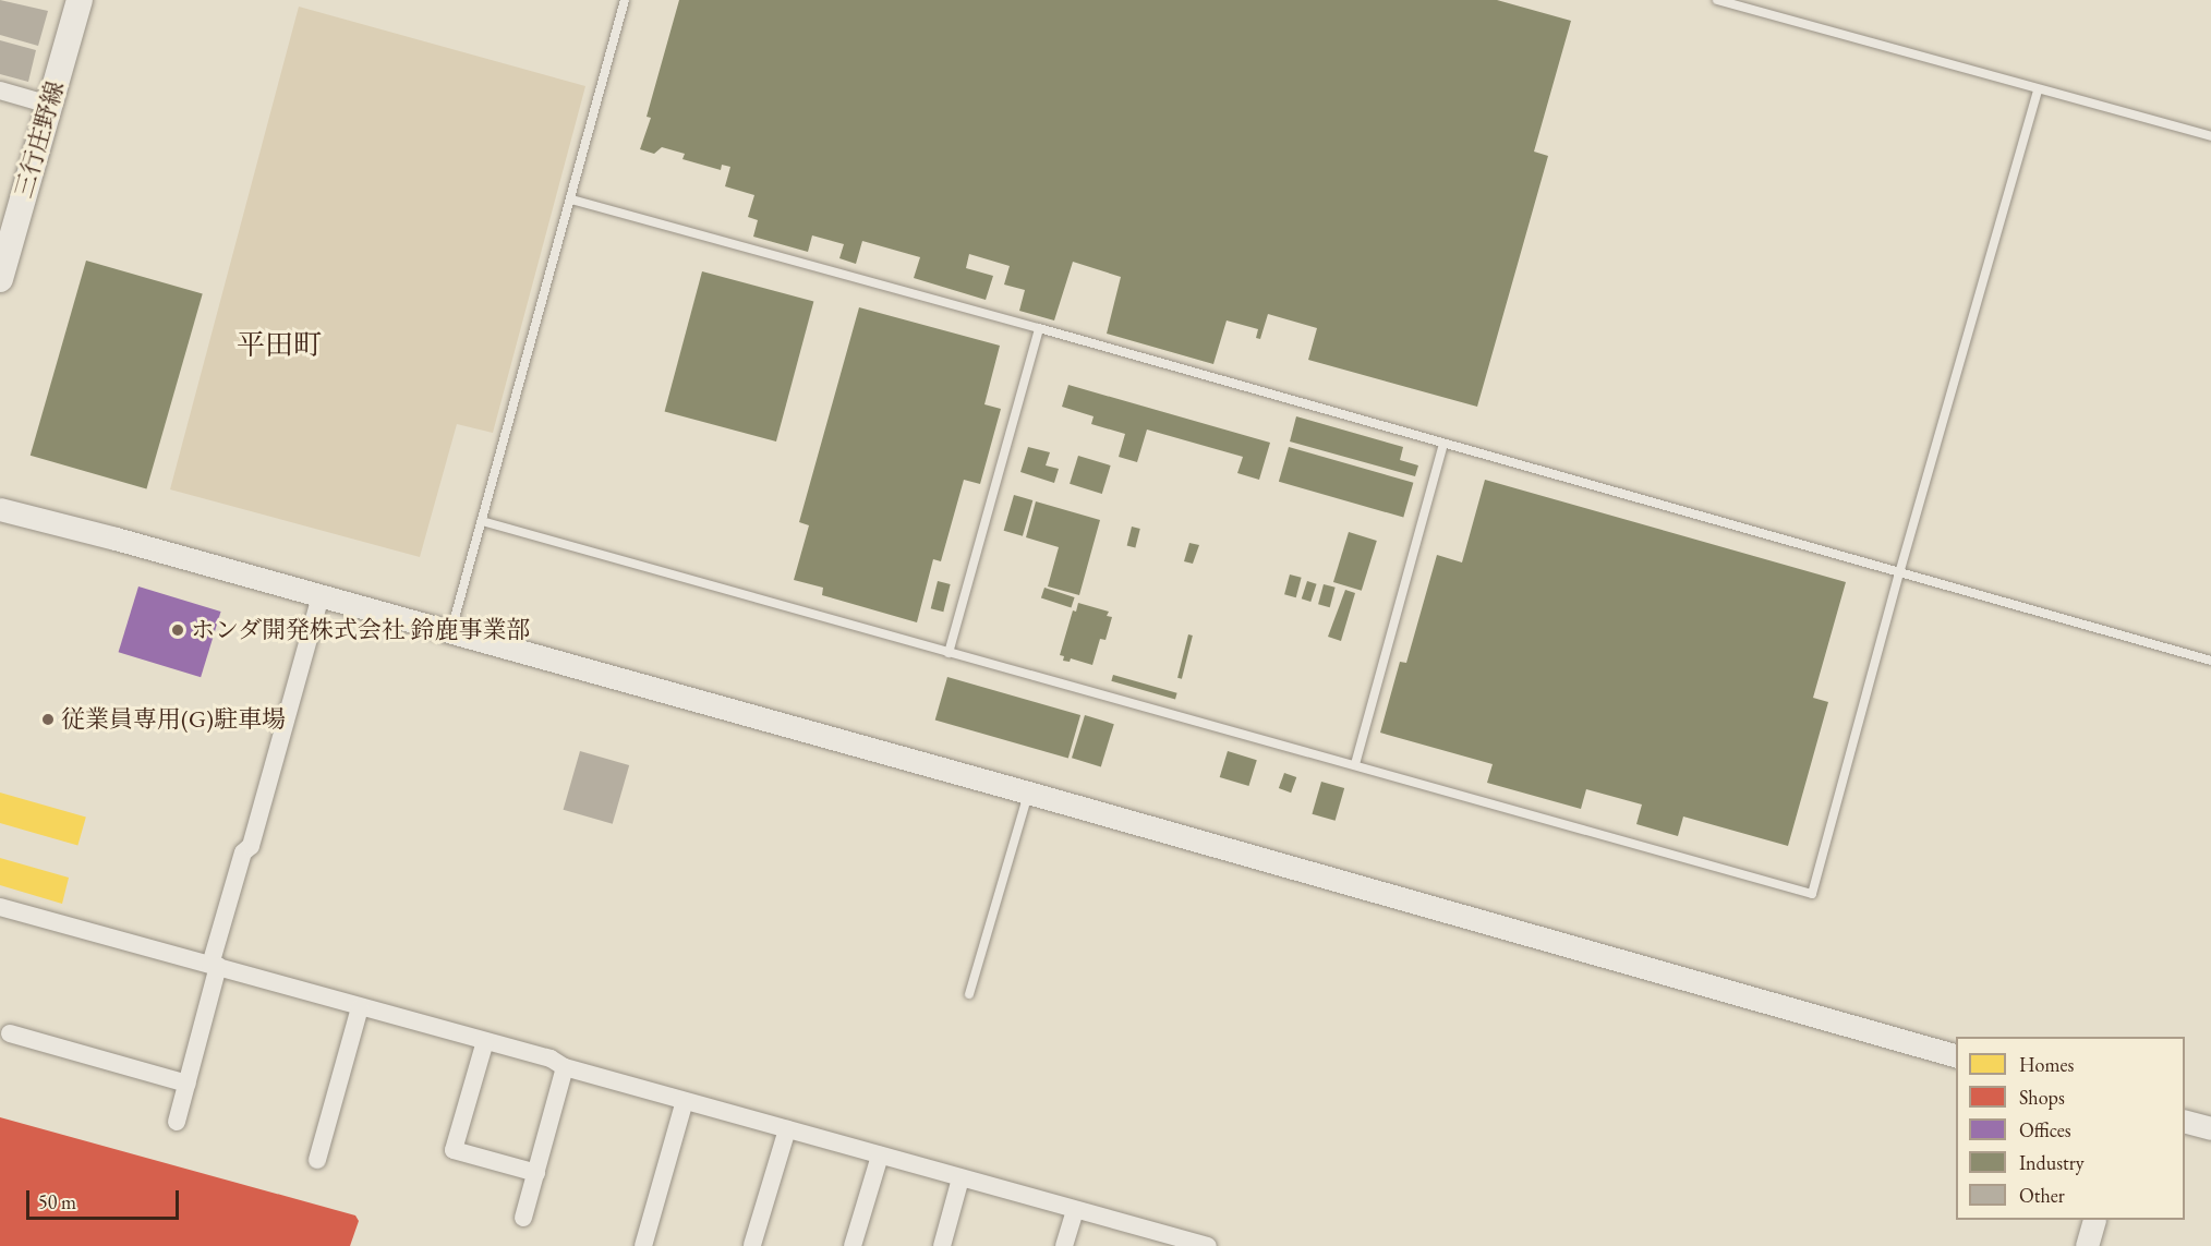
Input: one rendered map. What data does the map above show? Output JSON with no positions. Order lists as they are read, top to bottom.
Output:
{
  "streets": {
    "main road": ["三行庄野線"]
  },
  "districts": ["平田町"],
  "places": ["ホンダ開発株式会社 鈴鹿事業部", "従業員専用(G)駐車場"],
  "legend": [
    "Homes",
    "Shops",
    "Offices",
    "Industry",
    "Other"
  ],
  "scale_bar": "50 m"
}
